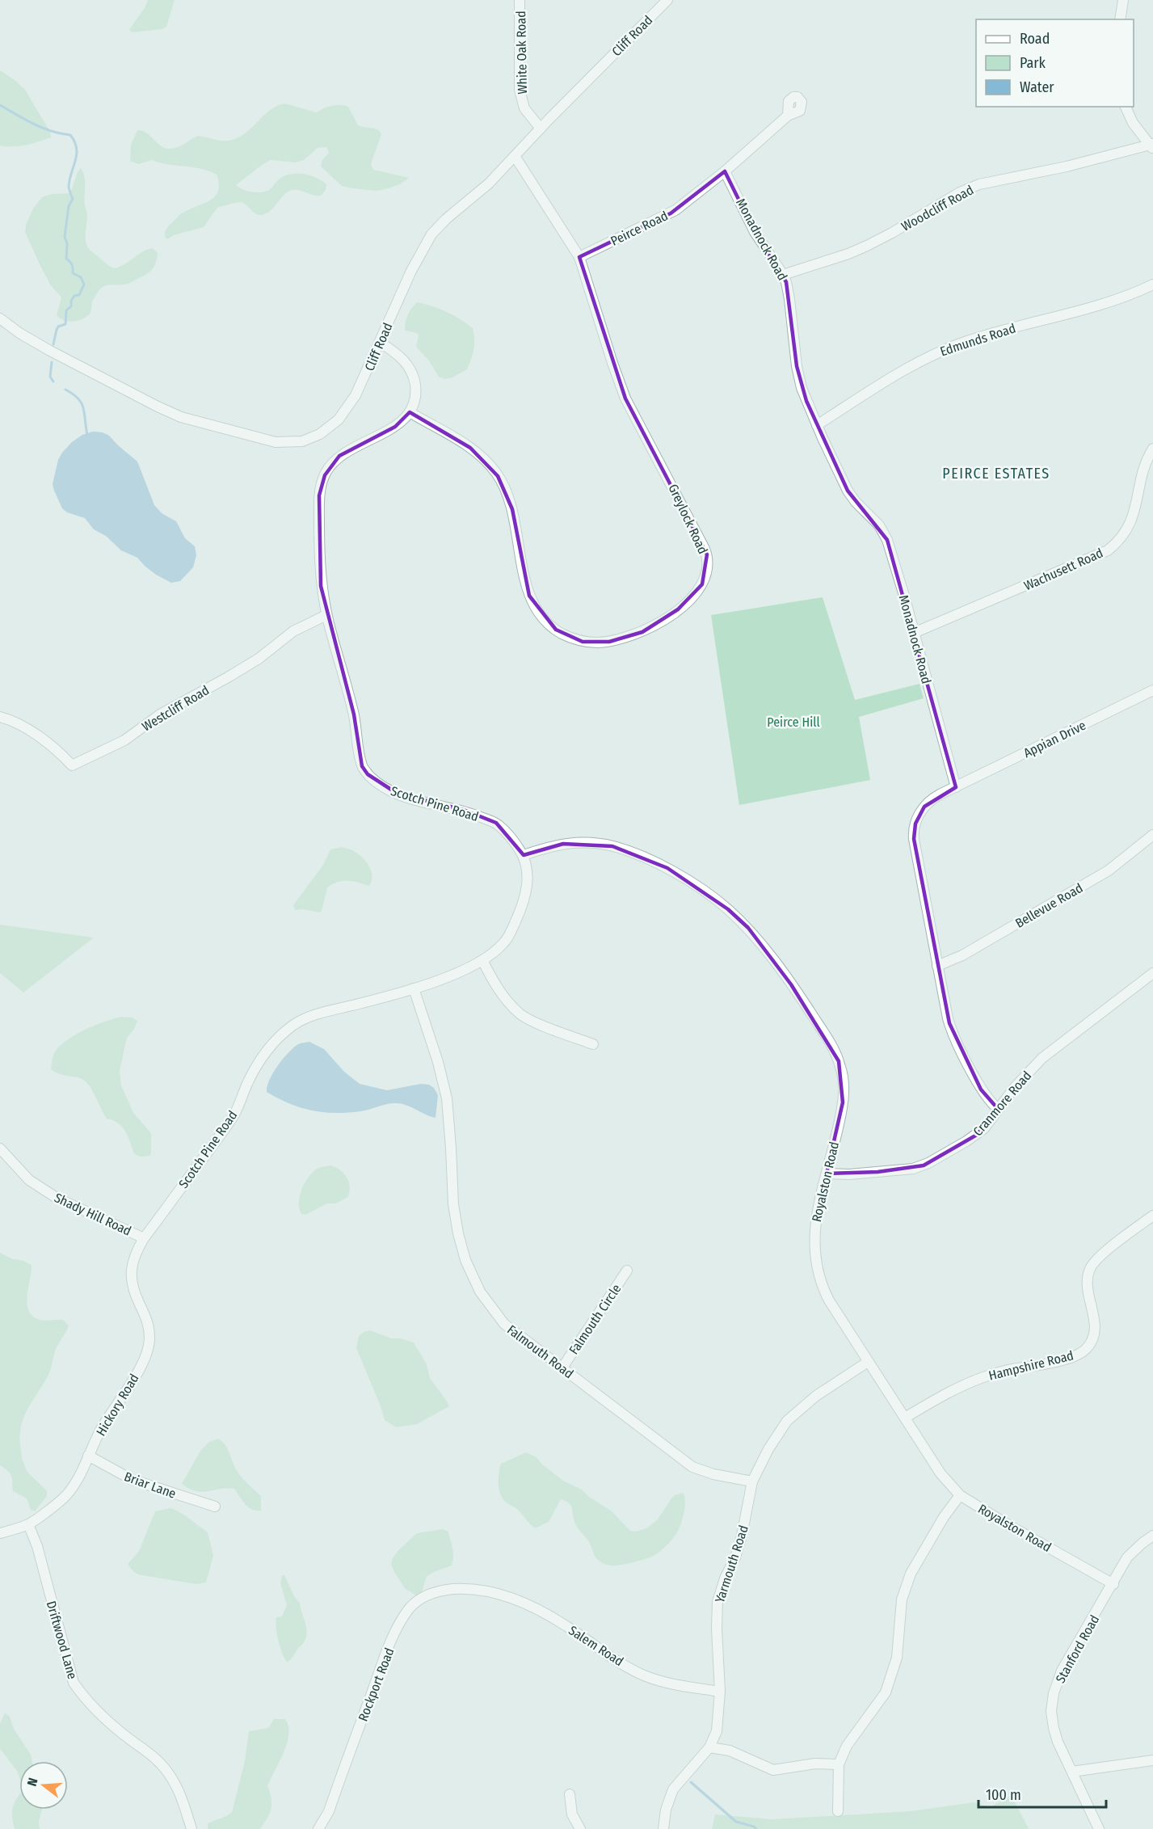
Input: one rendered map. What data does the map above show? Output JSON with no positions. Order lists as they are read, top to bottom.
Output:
{
  "streets": {
    "street": [
      "Cliff Road",
      "White Oak Road",
      "Woodcliff Road",
      "Peirce Road",
      "Monadnock Road",
      "Edmunds Road",
      "Greylock Road",
      "Wachusett Road",
      "Westcliff Road",
      "Appian Drive",
      "Scotch Pine Road",
      "Bellevue Road",
      "Cranmore Road",
      "Royalston Road",
      "Shady Hill Road",
      "Falmouth Circle",
      "Falmouth Road",
      "Hampshire Road",
      "Hickory Road",
      "Briar Lane",
      "Yarmouth Road",
      "Driftwood Lane",
      "Salem Road",
      "Stanford Road",
      "Rockport Road"
    ]
  },
  "crossings": [
    ["Cliff Road", "White Oak Road"],
    ["Woodcliff Road", "Monadnock Road"],
    ["Peirce Road", "Monadnock Road"],
    ["Peirce Road", "Greylock Road"],
    ["Monadnock Road", "Edmunds Road"],
    ["Monadnock Road", "Wachusett Road"],
    ["Monadnock Road", "Appian Drive"],
    ["Greylock Road", "Scotch Pine Road"],
    ["Westcliff Road", "Scotch Pine Road"],
    ["Scotch Pine Road", "Royalston Road"],
    ["Scotch Pine Road", "Shady Hill Road"],
    ["Scotch Pine Road", "Falmouth Road"],
    ["Scotch Pine Road", "Hickory Road"],
    ["Cranmore Road", "Royalston Road"],
    ["Royalston Road", "Hampshire Road"],
    ["Royalston Road", "Yarmouth Road"],
    ["Royalston Road", "Stanford Road"],
    ["Shady Hill Road", "Hickory Road"],
    ["Falmouth Circle", "Falmouth Road"],
    ["Falmouth Road", "Yarmouth Road"],
    ["Hickory Road", "Briar Lane"],
    ["Hickory Road", "Driftwood Lane"],
    ["Yarmouth Road", "Salem Road"],
    ["Salem Road", "Rockport Road"]
  ],
  "districts": ["PEIRCE ESTATES"],
  "parks": ["Peirce Hill"],
  "legend": ["Road", "Park", "Water"],
  "scale_bar": "100 m",
  "north": "left"
}
